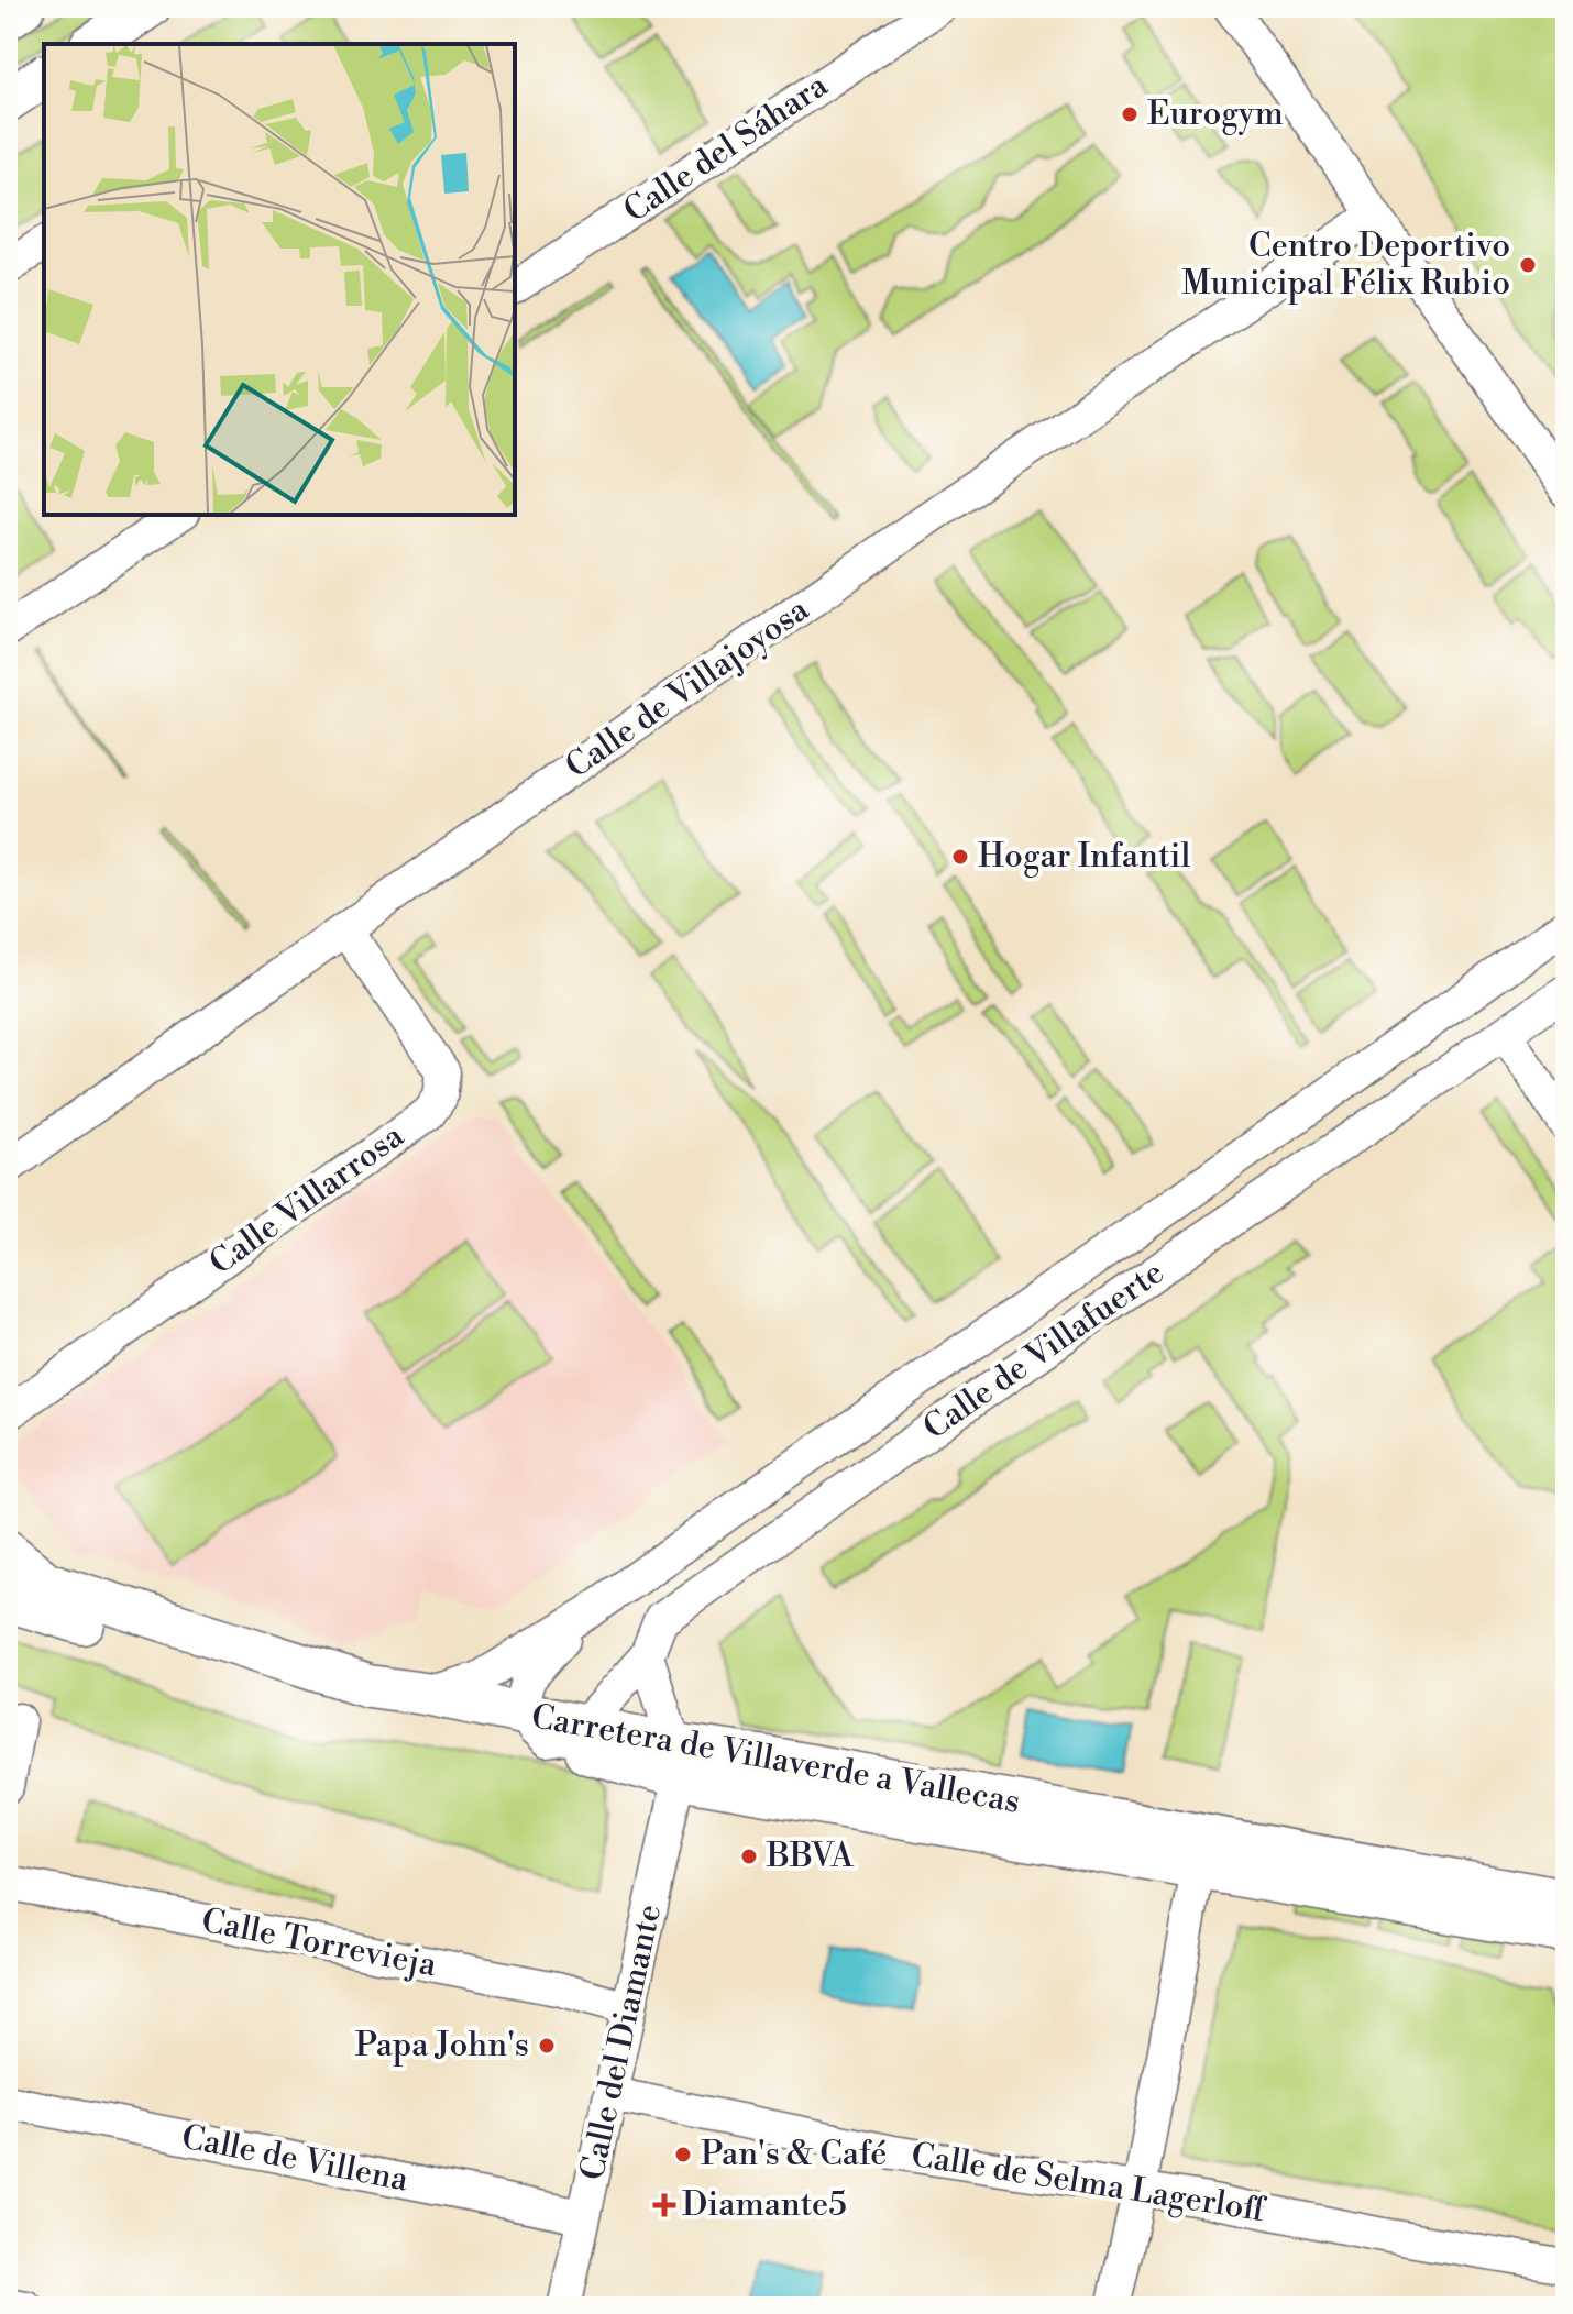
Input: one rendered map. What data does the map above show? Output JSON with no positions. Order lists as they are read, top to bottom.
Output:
{
  "streets": {
    "main road": ["Carretera de Villaverde a Vallecas"],
    "street": [
      "Calle del Sáhara",
      "Calle de Villajoyosa",
      "Calle Villarrosa",
      "Calle de Villafuerte",
      "Calle Torrevieja",
      "Calle del Diamante",
      "Calle de Villena",
      "Calle de Selma Lagerloff"
    ]
  },
  "crossings": [
    ["Calle de Villajoyosa", "Calle Villarrosa"],
    ["Calle de Villafuerte", "Carretera de Villaverde a Vallecas"],
    ["Carretera de Villaverde a Vallecas", "Calle del Diamante"],
    ["Calle Torrevieja", "Calle del Diamante"],
    ["Calle del Diamante", "Calle de Villena"],
    ["Calle del Diamante", "Calle de Selma Lagerloff"]
  ],
  "places": {
    "other": [
      "Eurogym",
      "Centro Deportivo Municipal Félix Rubio",
      "Hogar Infantil",
      "BBVA",
      "Papa John's",
      "Pan's & Café"
    ],
    "health": ["Diamante5"]
  }
}
